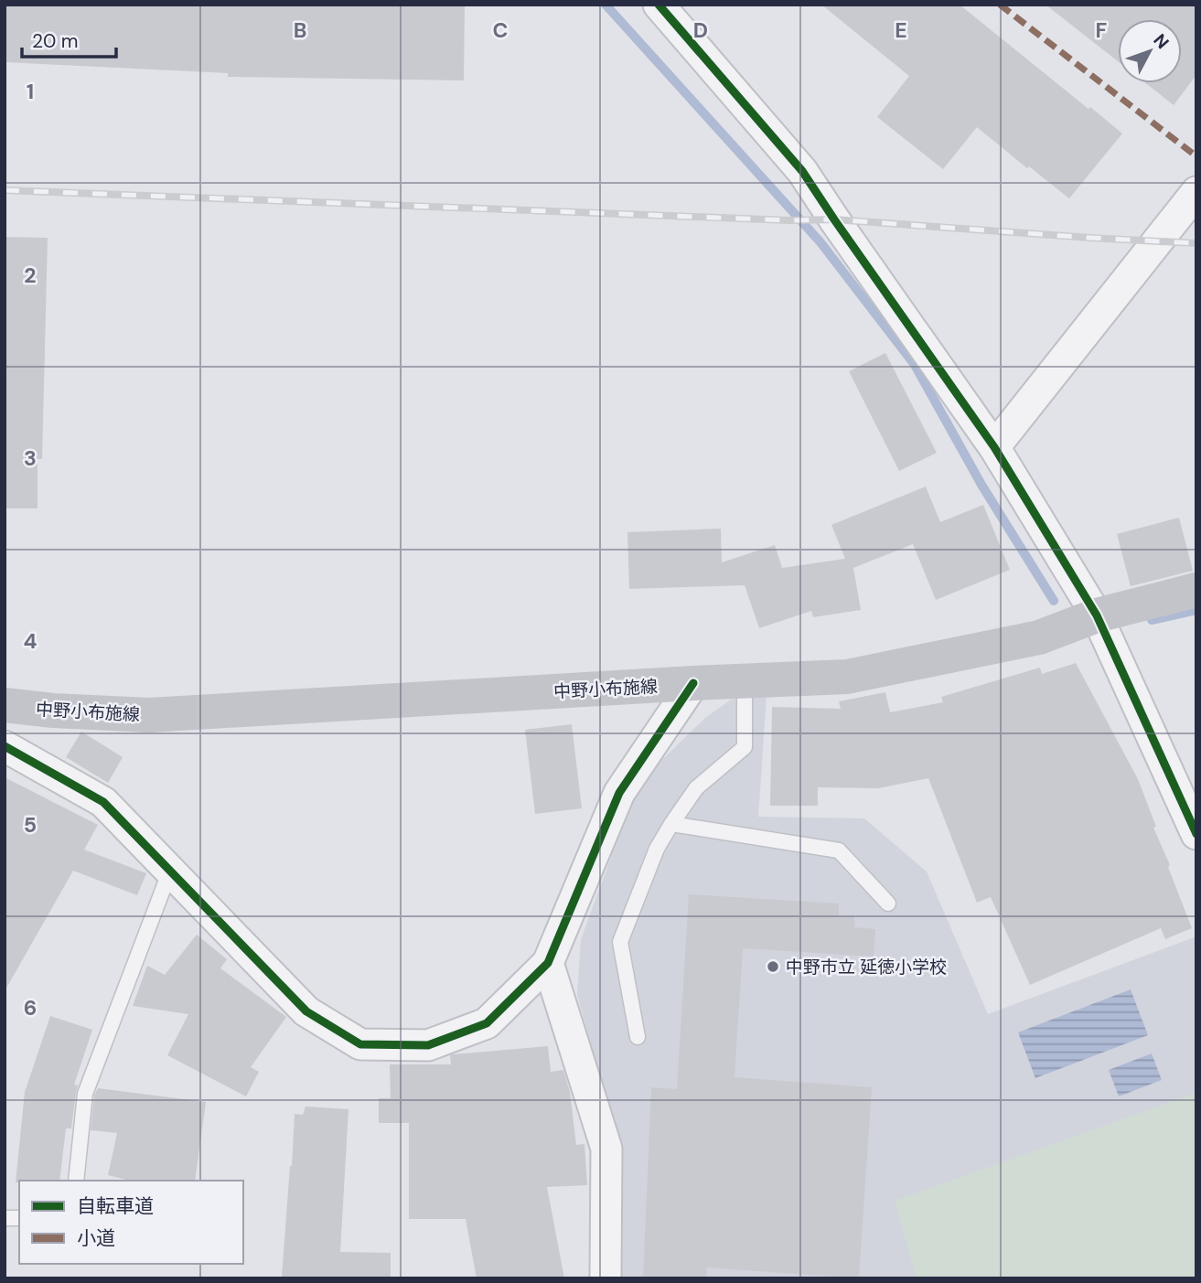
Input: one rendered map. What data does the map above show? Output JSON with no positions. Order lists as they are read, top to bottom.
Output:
{
  "streets": {
    "main road": ["中野小布施線"]
  },
  "places": ["中野市立 延徳小学校"],
  "legend": ["自転車道", "小道"],
  "scale_bar": "20 m",
  "north": "top right",
  "grid": {
    "columns": [
      "B",
      "C",
      "D",
      "E",
      "F"
    ],
    "rows": [
      "1",
      "2",
      "3",
      "4",
      "5",
      "6"
    ]
  }
}
